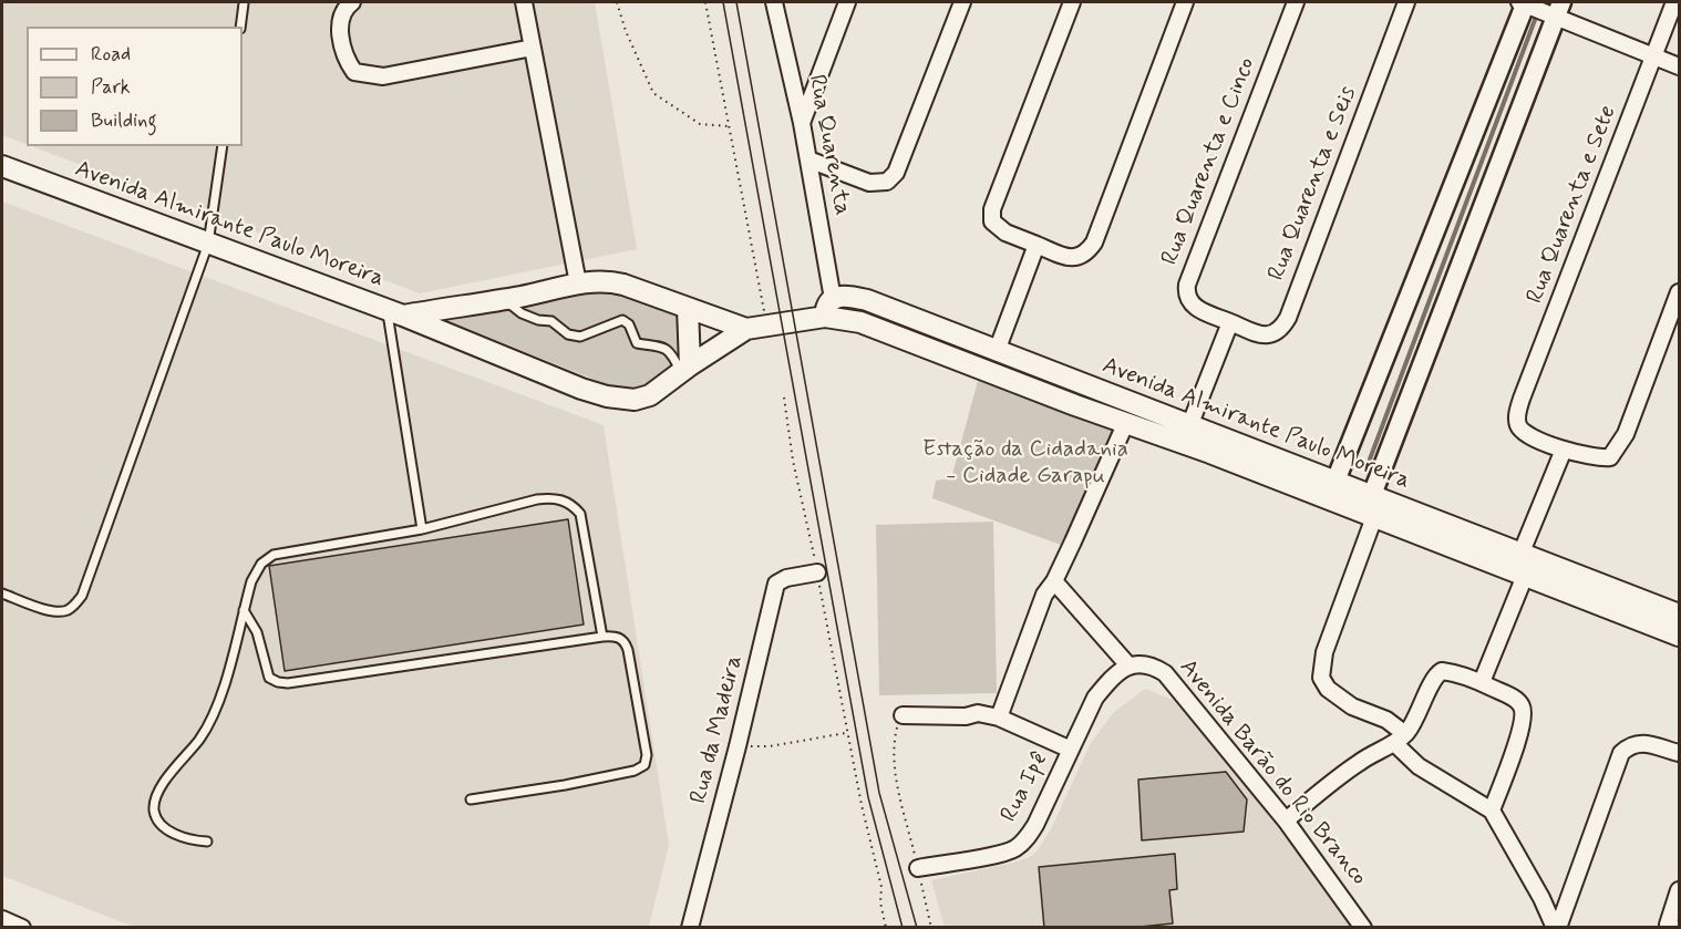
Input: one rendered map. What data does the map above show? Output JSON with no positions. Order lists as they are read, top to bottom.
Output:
{
  "streets": {
    "main road": ["Avenida Almirante Paulo Moreira"],
    "street": [
      "Rua Quarenta",
      "Rua Quarenta e Cinco",
      "Rua Quarenta e Seis",
      "Rua Quarenta e Sete",
      "Rua da Madeira",
      "Avenida Barão do Rio Branco",
      "Rua Ipê"
    ]
  },
  "crossings": [
    ["Rua Quarenta", "Avenida Almirante Paulo Moreira"],
    ["Rua Quarenta e Cinco", "Rua Quarenta e Seis"],
    ["Avenida Barão do Rio Branco", "Rua Ipê"]
  ],
  "parks": ["Estação da Cidadania - Cidade Garapu"],
  "legend": ["Road", "Park", "Building"]
}
